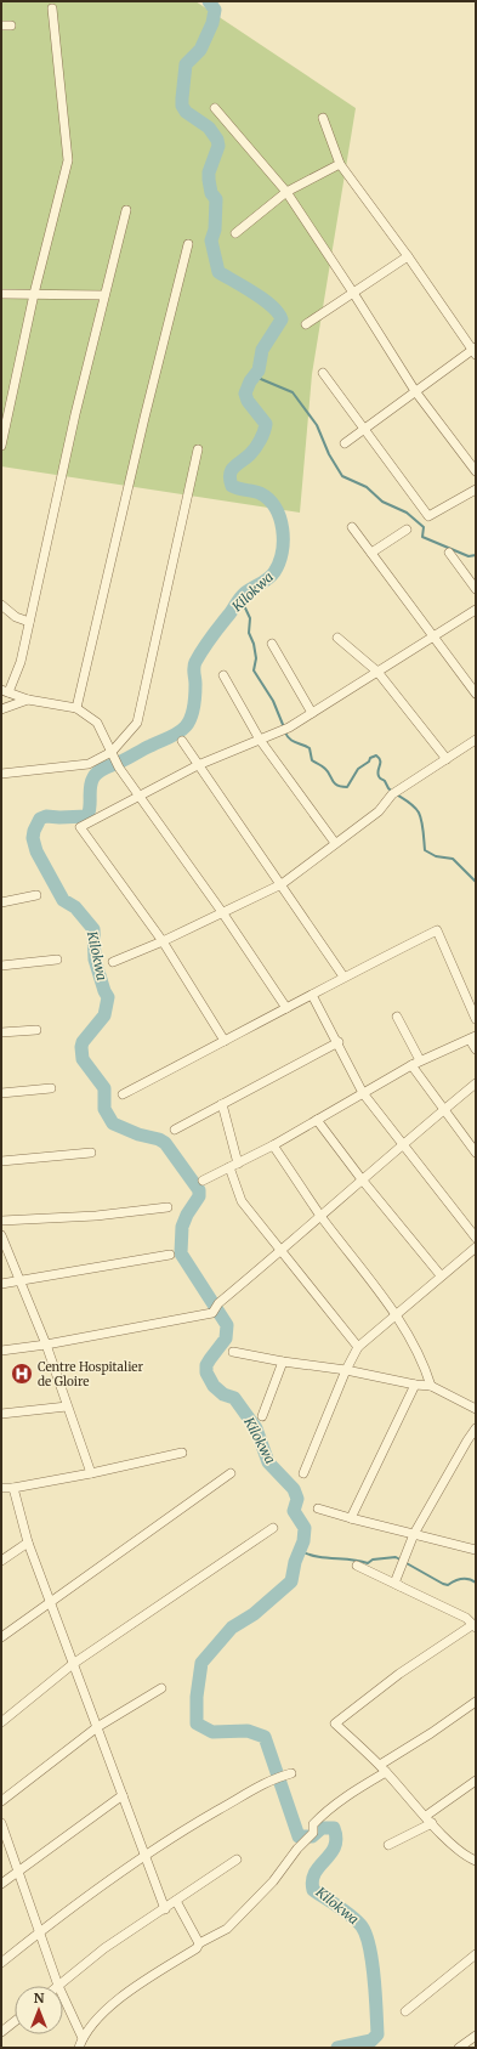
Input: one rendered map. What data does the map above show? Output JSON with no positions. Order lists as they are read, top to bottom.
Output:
{
  "water": ["Kilokwa"],
  "places": {
    "hospital": ["Centre Hospitalier de Gloire"]
  },
  "north": "top"
}
